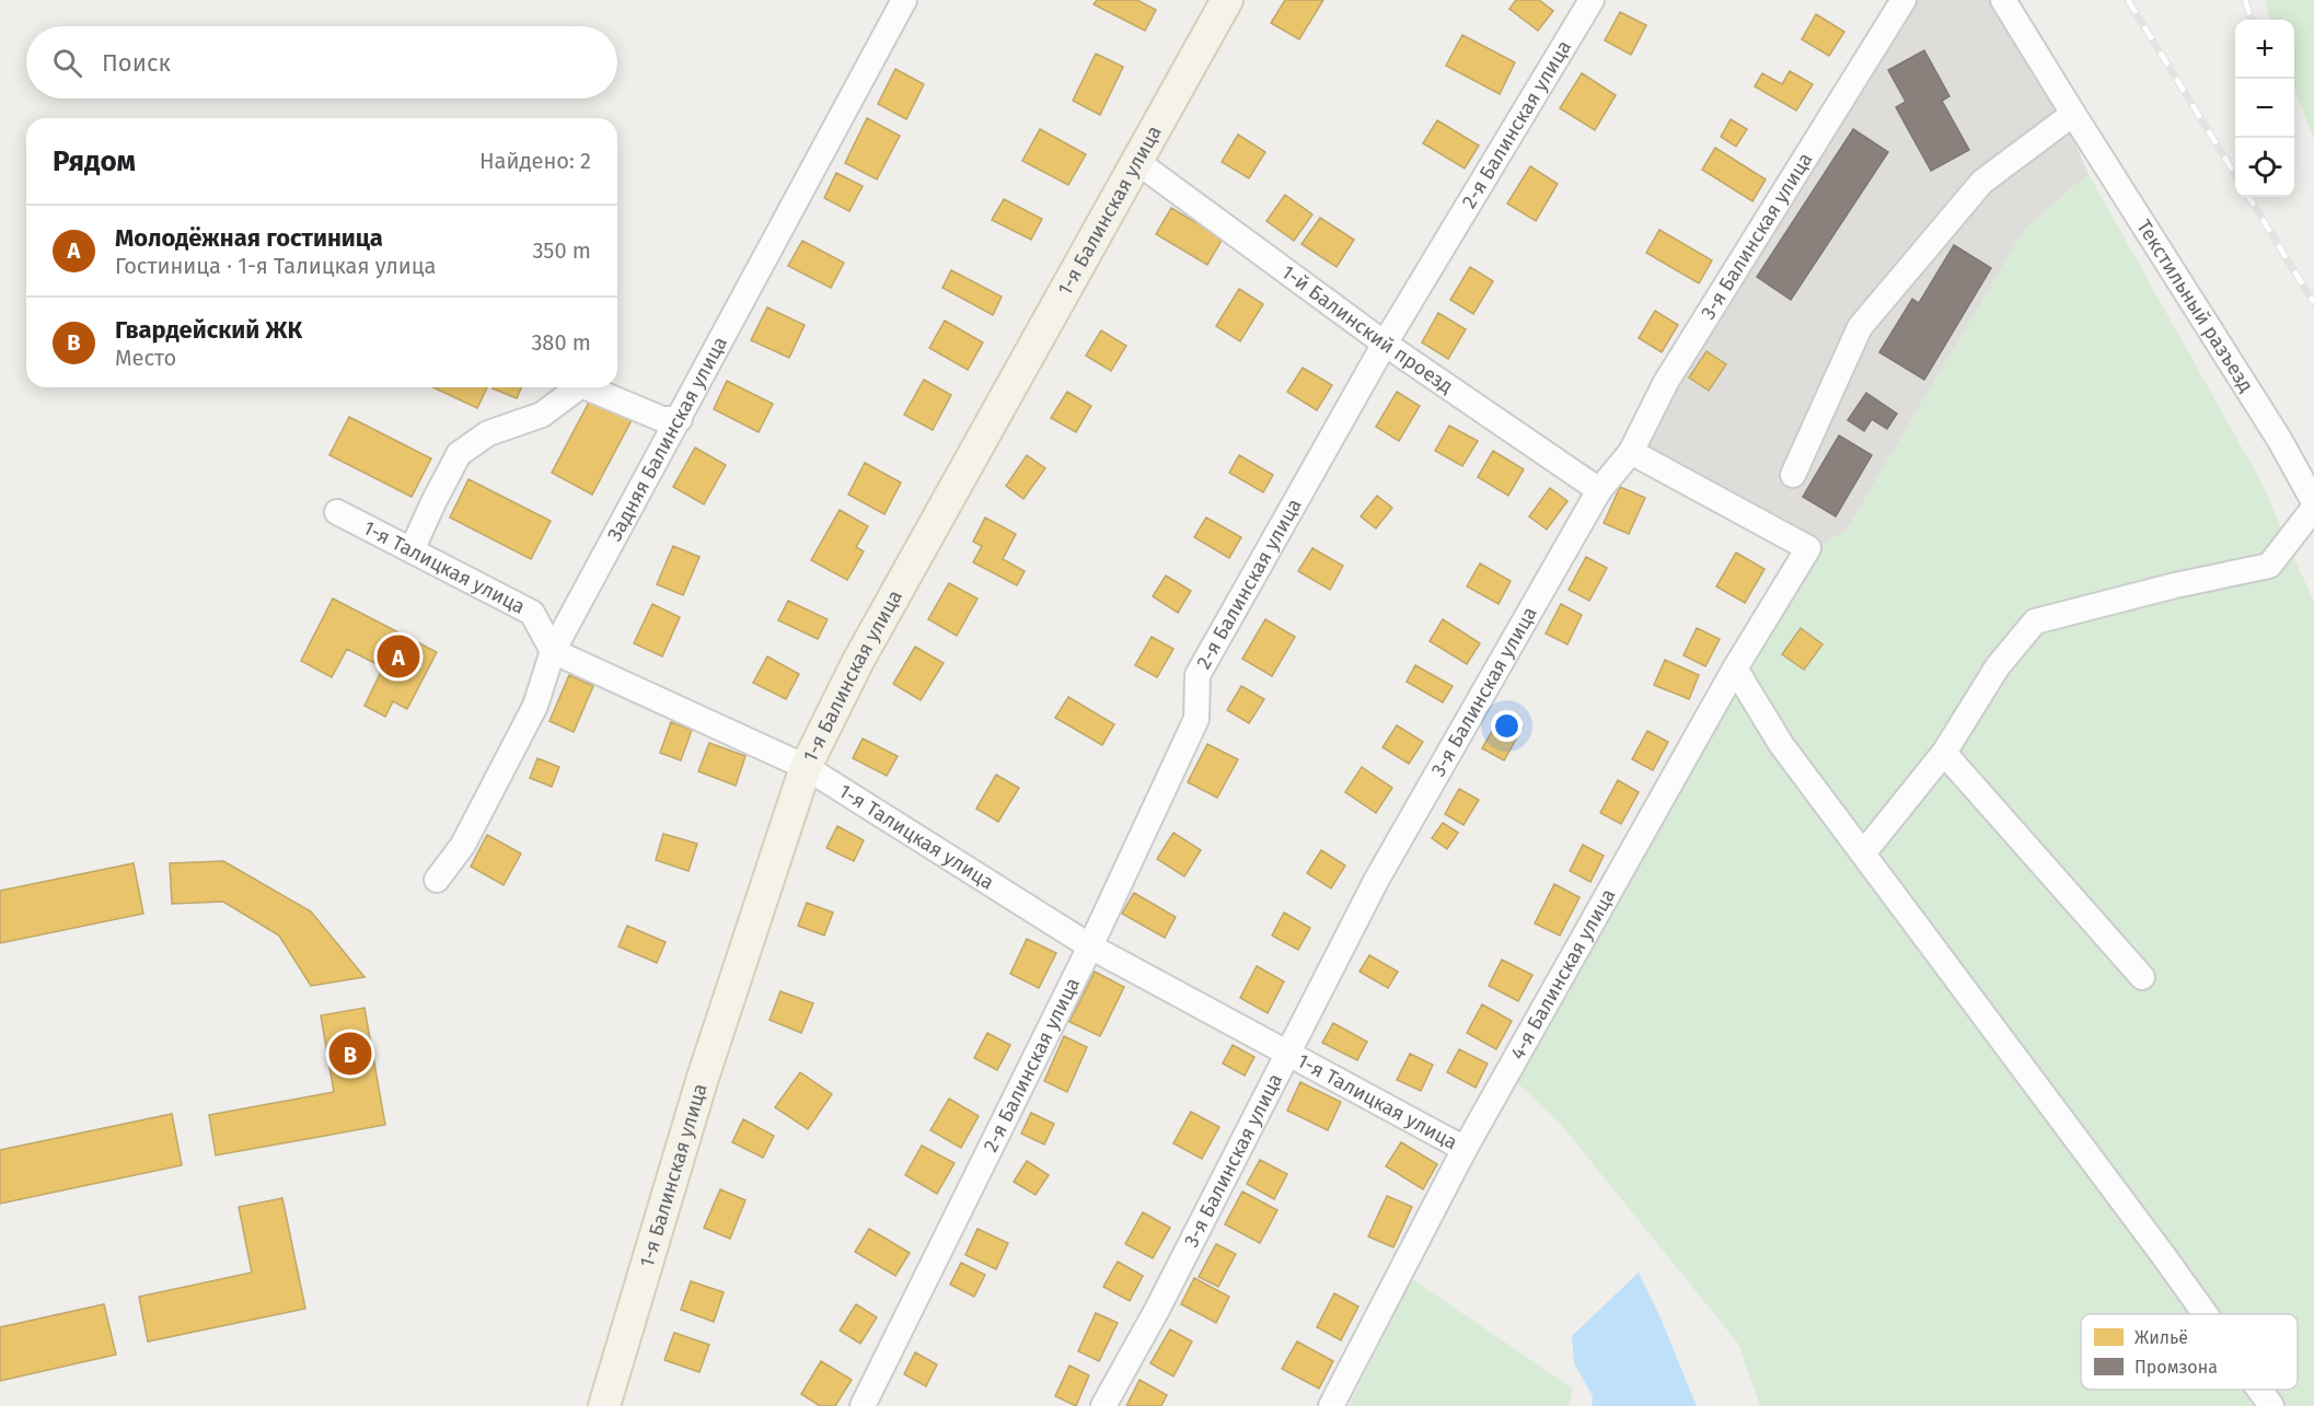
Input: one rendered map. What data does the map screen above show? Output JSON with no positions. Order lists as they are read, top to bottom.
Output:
{
  "streets": {
    "main road": ["1-я Балинская улица"],
    "street": [
      "2-я Балинская улица",
      "3-я Балинская улица",
      "Текстильный разъезд",
      "1-й Балинский проезд",
      "Задняя Балинская улица",
      "1-я Талицкая улица",
      "4-я Балинская улица"
    ]
  },
  "crossings": [
    ["2-я Балинская улица", "1-й Балинский проезд"],
    ["2-я Балинская улица", "1-я Талицкая улица"],
    ["1-я Балинская улица", "1-й Балинский проезд"],
    ["1-я Балинская улица", "1-я Талицкая улица"],
    ["3-я Балинская улица", "1-й Балинский проезд"],
    ["3-я Балинская улица", "1-я Талицкая улица"],
    ["3-я Балинская улица", "4-я Балинская улица"],
    ["Задняя Балинская улица", "1-я Талицкая улица"],
    ["1-я Талицкая улица", "4-я Балинская улица"]
  ],
  "legend": ["Жильё", "Промзона"],
  "page": {
    "map_buttons": ["+", "−"],
    "search": "Поиск",
    "heading": ["Рядом", "Найдено: 2"],
    "list": [
      {
        "mark": "A",
        "name": "Молодёжная гостиница",
        "note": "Гостиница · 1-я Талицкая улица",
        "value": "350 m"
      },
      {
        "mark": "B",
        "name": "Гвардейский ЖК",
        "note": "Место",
        "value": "380 m"
      }
    ],
    "pins": ["A", "B"]
  }
}
